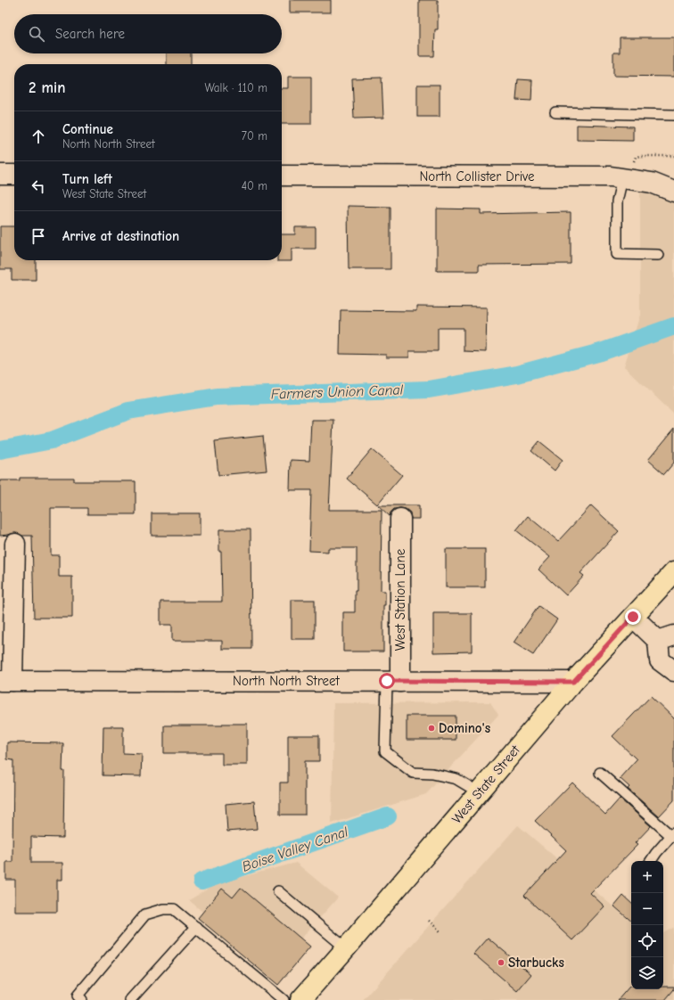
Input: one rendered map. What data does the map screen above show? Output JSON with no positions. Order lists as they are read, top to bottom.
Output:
{
  "streets": {
    "main road": ["West State Street"],
    "street": ["North Collister Drive", "West Station Lane", "North North Street"]
  },
  "crossings": [
    ["West Station Lane", "North North Street"],
    ["North North Street", "West State Street"]
  ],
  "water": ["Farmers Union Canal", "Boise Valley Canal"],
  "places": ["Domino's", "Starbucks"],
  "page": {
    "search": "Search here",
    "heading": ["2 min", "Walk · 110 m"],
    "list": [
      ["Continue", "North North Street", "70 m"],
      ["Turn left", "West State Street", "40 m"],
      "Arrive at destination"
    ],
    "map_buttons": ["+", "−"]
  }
}
